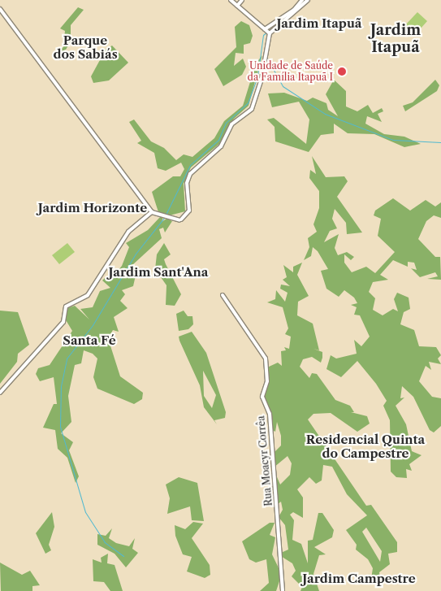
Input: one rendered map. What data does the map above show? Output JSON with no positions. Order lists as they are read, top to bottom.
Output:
{
  "streets": {
    "street": ["Rua Moacyr Corrêa"]
  },
  "districts": [
    "Jardim Itapuã",
    "Jardim Itapuã",
    "Parque dos Sabiás",
    "Jardim Horizonte",
    "Jardim Sant'Ana",
    "Santa Fé",
    "Residencial Quinta do Campestre",
    "Jardim Campestre"
  ],
  "places": ["Unidade de Saúde da Família Itapuã I"]
}
